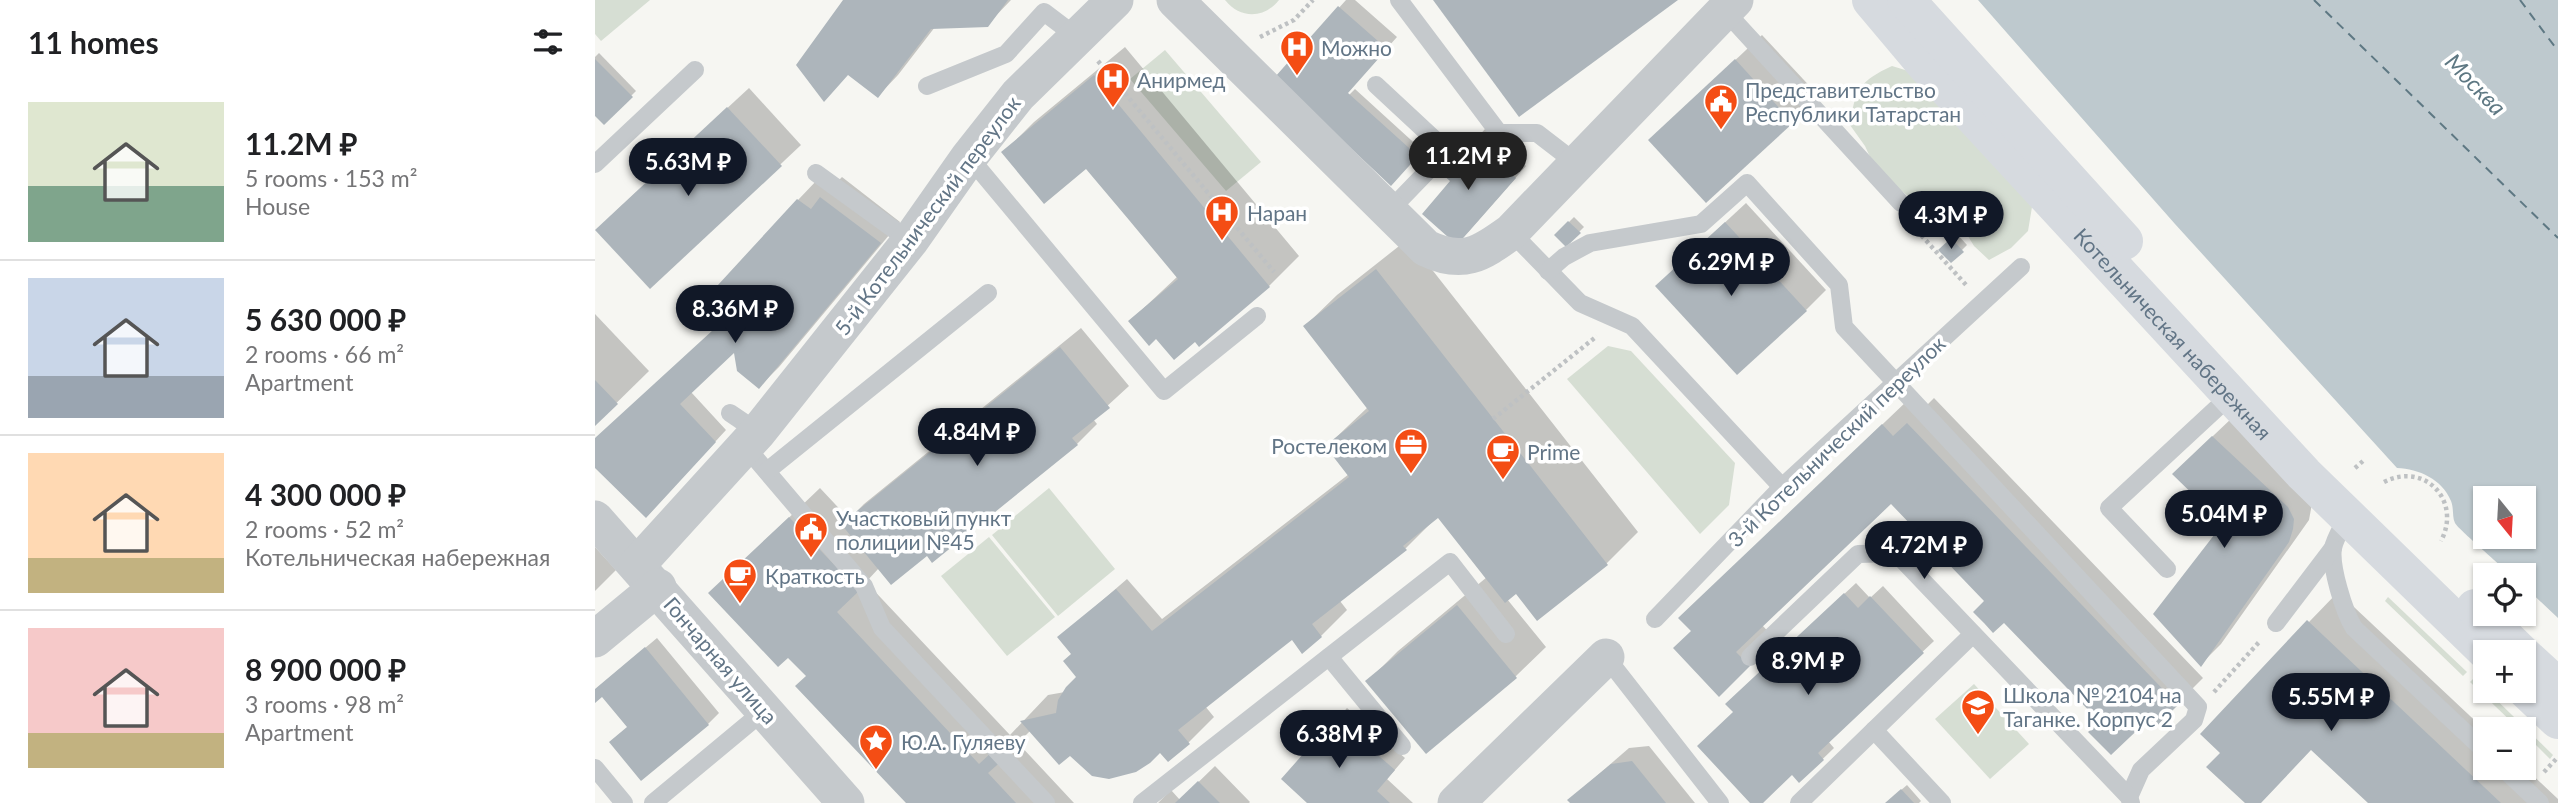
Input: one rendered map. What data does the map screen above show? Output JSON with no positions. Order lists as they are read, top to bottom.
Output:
{
  "streets": {
    "main road": ["Котельническая набережная"],
    "street": ["5-й Котельнический переулок", "Гончарная улица"],
    "lane": ["3-й Котельнический переулок"]
  },
  "crossings": [
    ["5-й Котельнический переулок", "Гончарная улица"]
  ],
  "water": ["Москва"],
  "places": {
    "hospital": ["Можно", "Анирмед", "Наран"],
    "public building": ["Представительство Республики Татарстан", "Участковый пункт полиции №45"],
    "office": ["Ростелеком"],
    "cafe": ["Prime", "Краткость"],
    "school or university": ["Школа № 2104 на Таганке. Корпус 2"],
    "place": ["Ю.А. Гуляеву"]
  },
  "north": "bottom",
  "page": {
    "heading": "11 homes",
    "list": [
      {
        "name": "11.2M ₽",
        "note": "5 rooms · 153 m² · House"
      },
      {
        "name": "5 630 000 ₽",
        "note": "2 rooms · 66 m² · Apartment"
      },
      {
        "name": "4 300 000 ₽",
        "note": "2 rooms · 52 m² · Котельническая набережная"
      },
      {
        "name": "8 900 000 ₽",
        "note": "3 rooms · 98 m² · Apartment"
      }
    ],
    "price": [
      "11.2M ₽",
      "5.63M ₽",
      "4.3M ₽",
      "6.29M ₽",
      "8.36M ₽",
      "4.84M ₽",
      "5.04M ₽",
      "4.72M ₽",
      "8.9M ₽",
      "5.55M ₽",
      "6.38M ₽"
    ],
    "map_buttons": ["+", "−"]
  }
}
